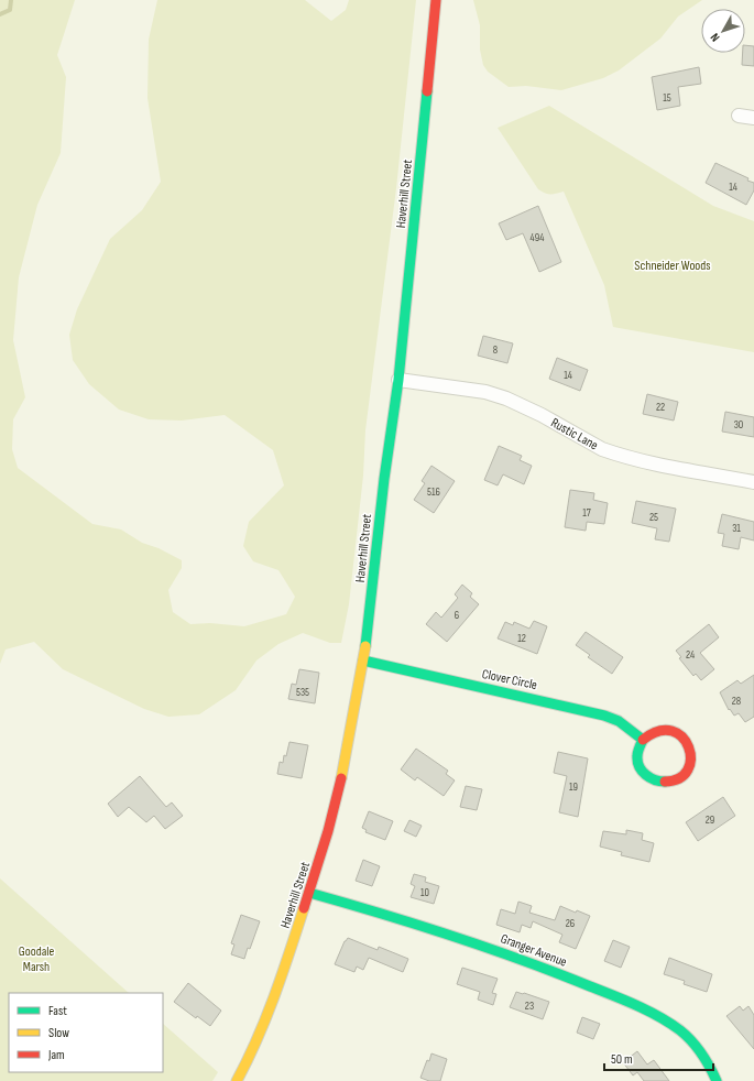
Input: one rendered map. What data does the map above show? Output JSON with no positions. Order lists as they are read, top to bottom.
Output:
{
  "streets": {
    "street": [
      "Haverhill Street",
      "Rustic Lane",
      "Clover Circle",
      "Granger Avenue"
    ]
  },
  "crossings": [
    ["Haverhill Street", "Rustic Lane"],
    ["Haverhill Street", "Clover Circle"],
    ["Haverhill Street", "Granger Avenue"]
  ],
  "parks": ["Schneider Woods", "Goodale Marsh"],
  "house_numbers": [
    "15",
    "14",
    "494",
    "8",
    "14",
    "22",
    "30",
    "516",
    "17",
    "25",
    "31",
    "6",
    "12",
    "24",
    "535",
    "28",
    "19",
    "29",
    "10",
    "26",
    "23"
  ],
  "legend": ["Fast", "Slow", "Jam"],
  "scale_bar": "50 m",
  "north": "bottom left"
}
